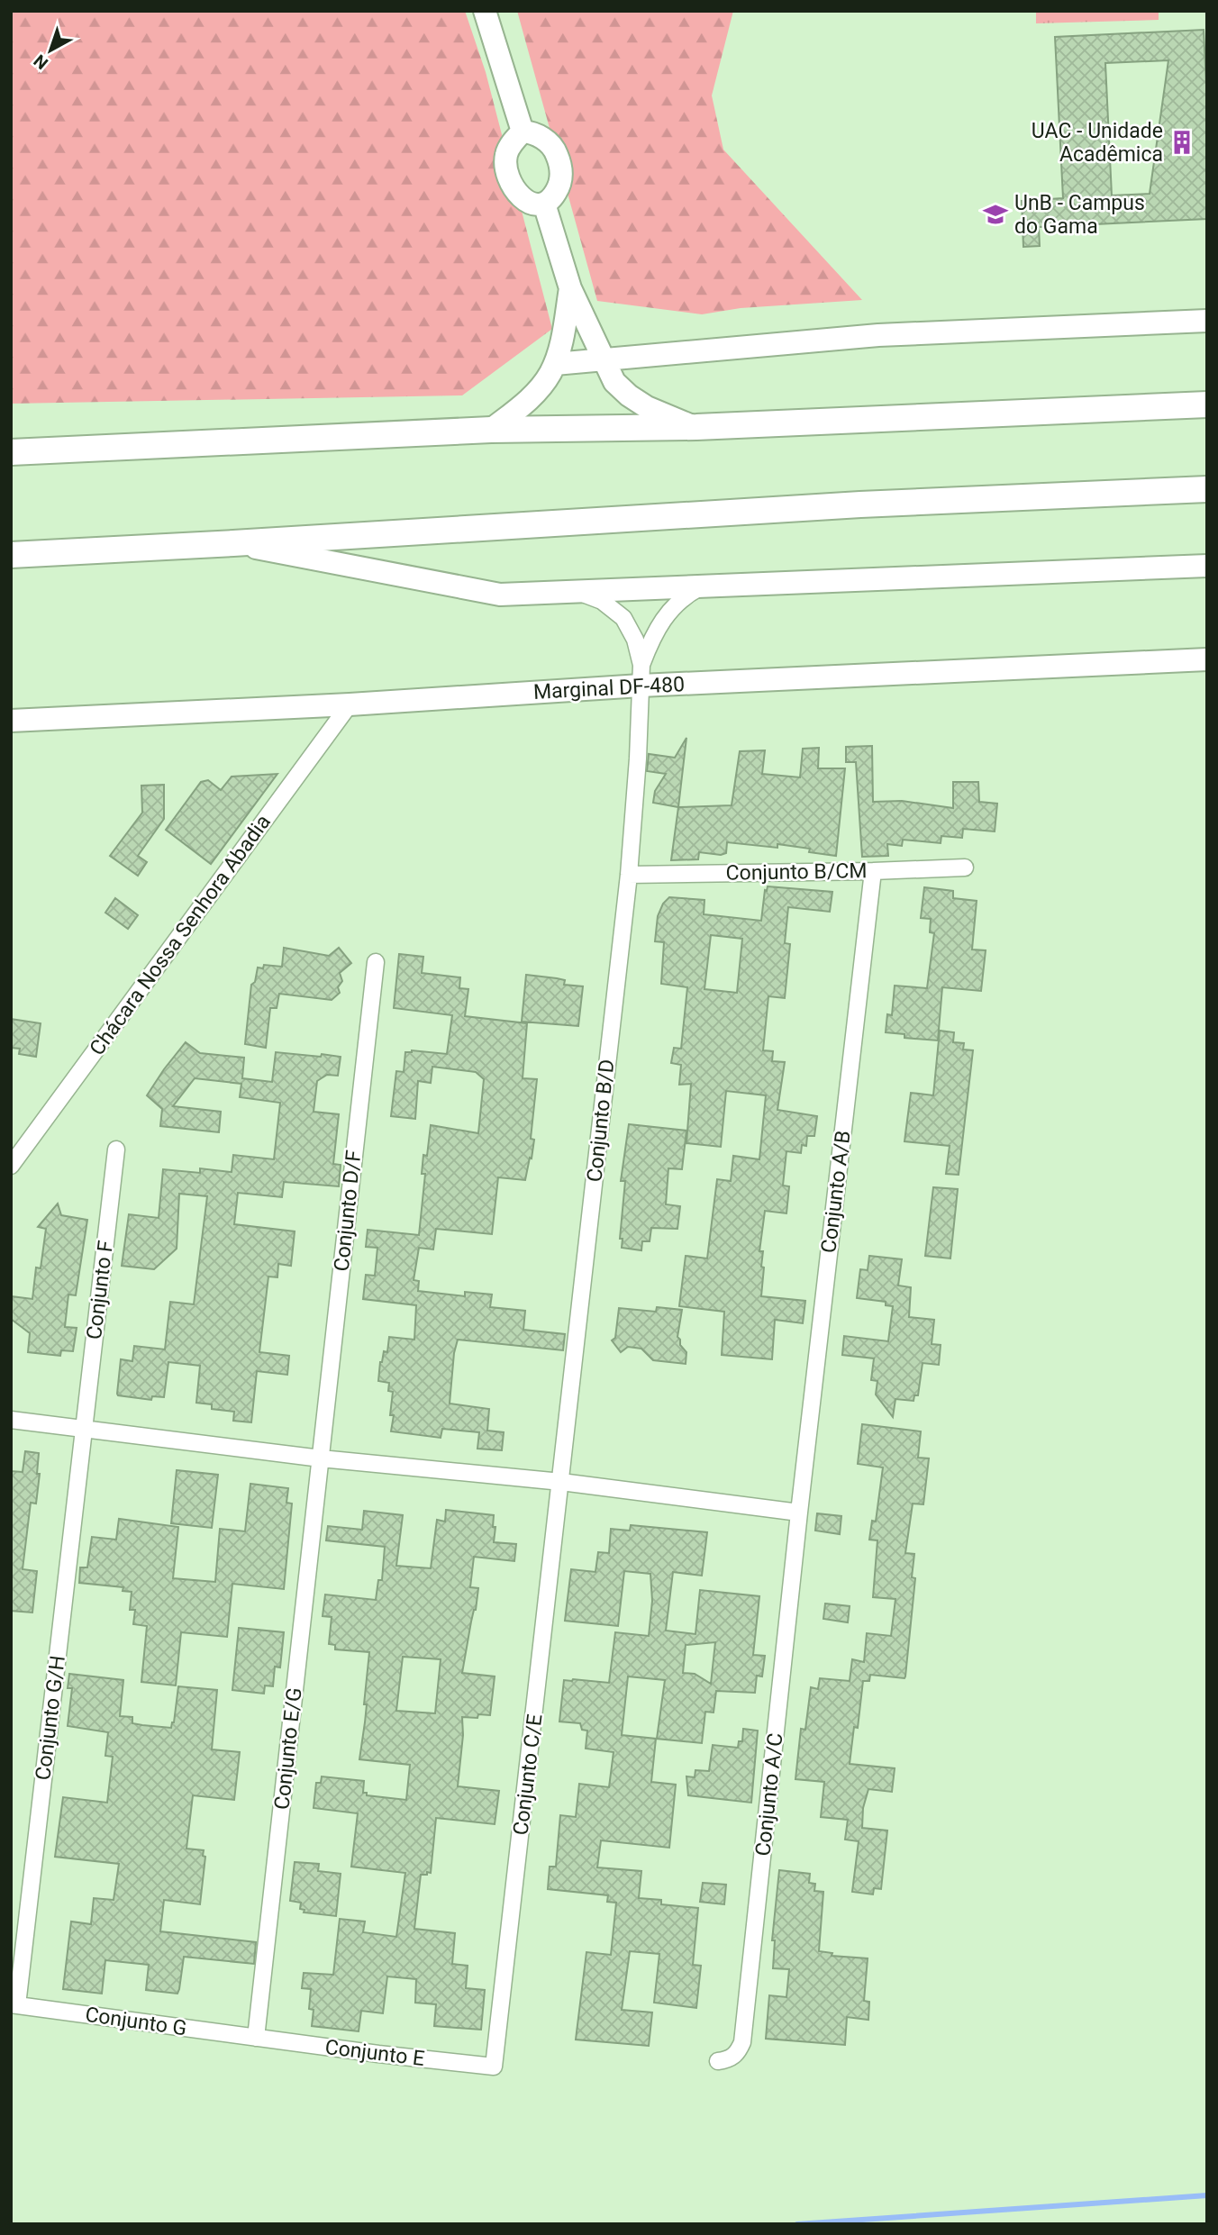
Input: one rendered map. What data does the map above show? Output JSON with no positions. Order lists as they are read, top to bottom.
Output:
{
  "streets": {
    "street": [
      "Marginal DF-480",
      "Conjunto B/CM",
      "Chácara Nossa Senhora Abadia",
      "Conjunto B/D",
      "Conjunto A/B",
      "Conjunto D/F",
      "Conjunto F",
      "Conjunto G/H",
      "Conjunto E/G",
      "Conjunto C/E",
      "Conjunto A/C",
      "Conjunto G",
      "Conjunto E"
    ]
  },
  "crossings": [
    ["Marginal DF-480", "Chácara Nossa Senhora Abadia"],
    ["Marginal DF-480", "Conjunto B/D"],
    ["Conjunto B/CM", "Conjunto B/D"],
    ["Conjunto B/CM", "Conjunto A/B"],
    ["Conjunto B/D", "Conjunto C/E"],
    ["Conjunto A/B", "Conjunto A/C"],
    ["Conjunto D/F", "Conjunto E/G"],
    ["Conjunto F", "Conjunto G/H"],
    ["Conjunto G/H", "Conjunto G"],
    ["Conjunto E/G", "Conjunto G"],
    ["Conjunto E/G", "Conjunto E"],
    ["Conjunto C/E", "Conjunto E"],
    ["Conjunto G", "Conjunto E"]
  ],
  "places": {
    "building": ["UAC - Unidade Acadêmica"],
    "school or university": ["UnB - Campus do Gama"]
  },
  "north": "bottom left"
}
